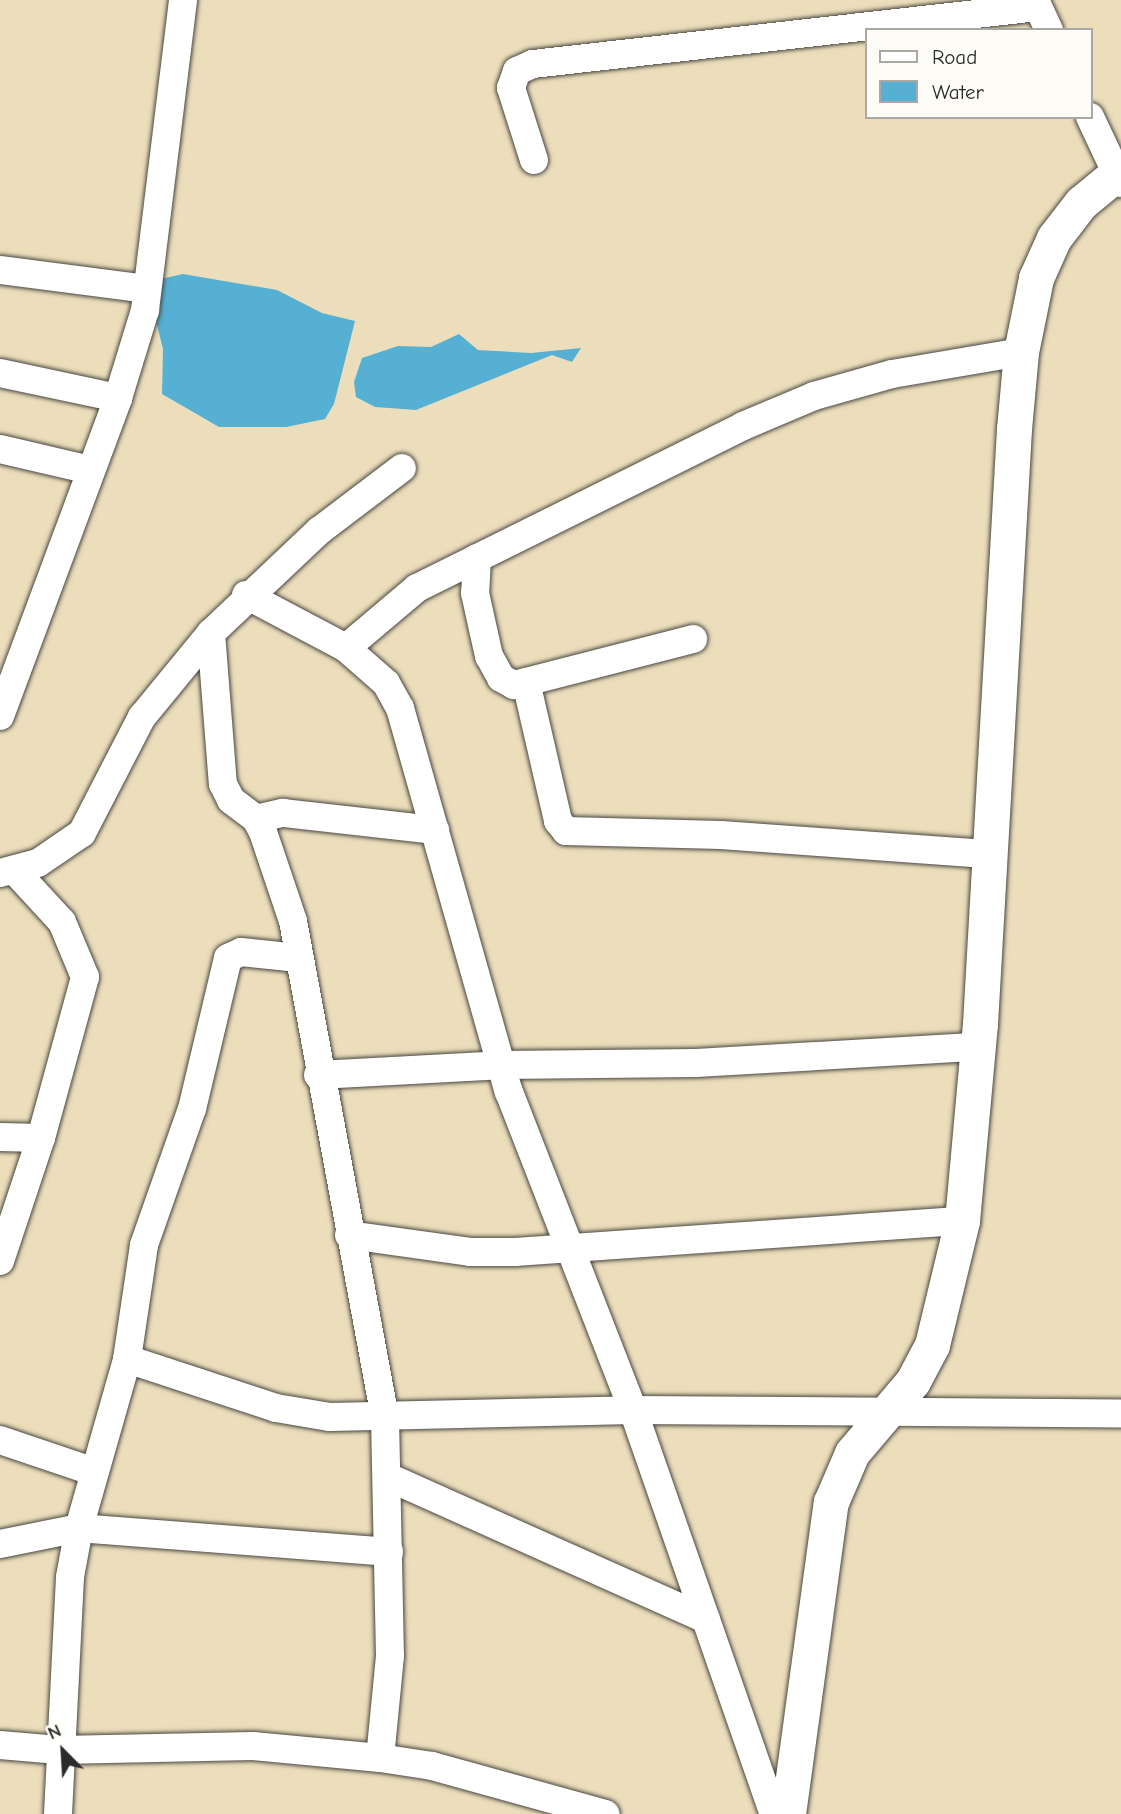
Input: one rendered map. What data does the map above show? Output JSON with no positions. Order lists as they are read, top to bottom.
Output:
{
  "legend": ["Road", "Water"],
  "north": "top left"
}
